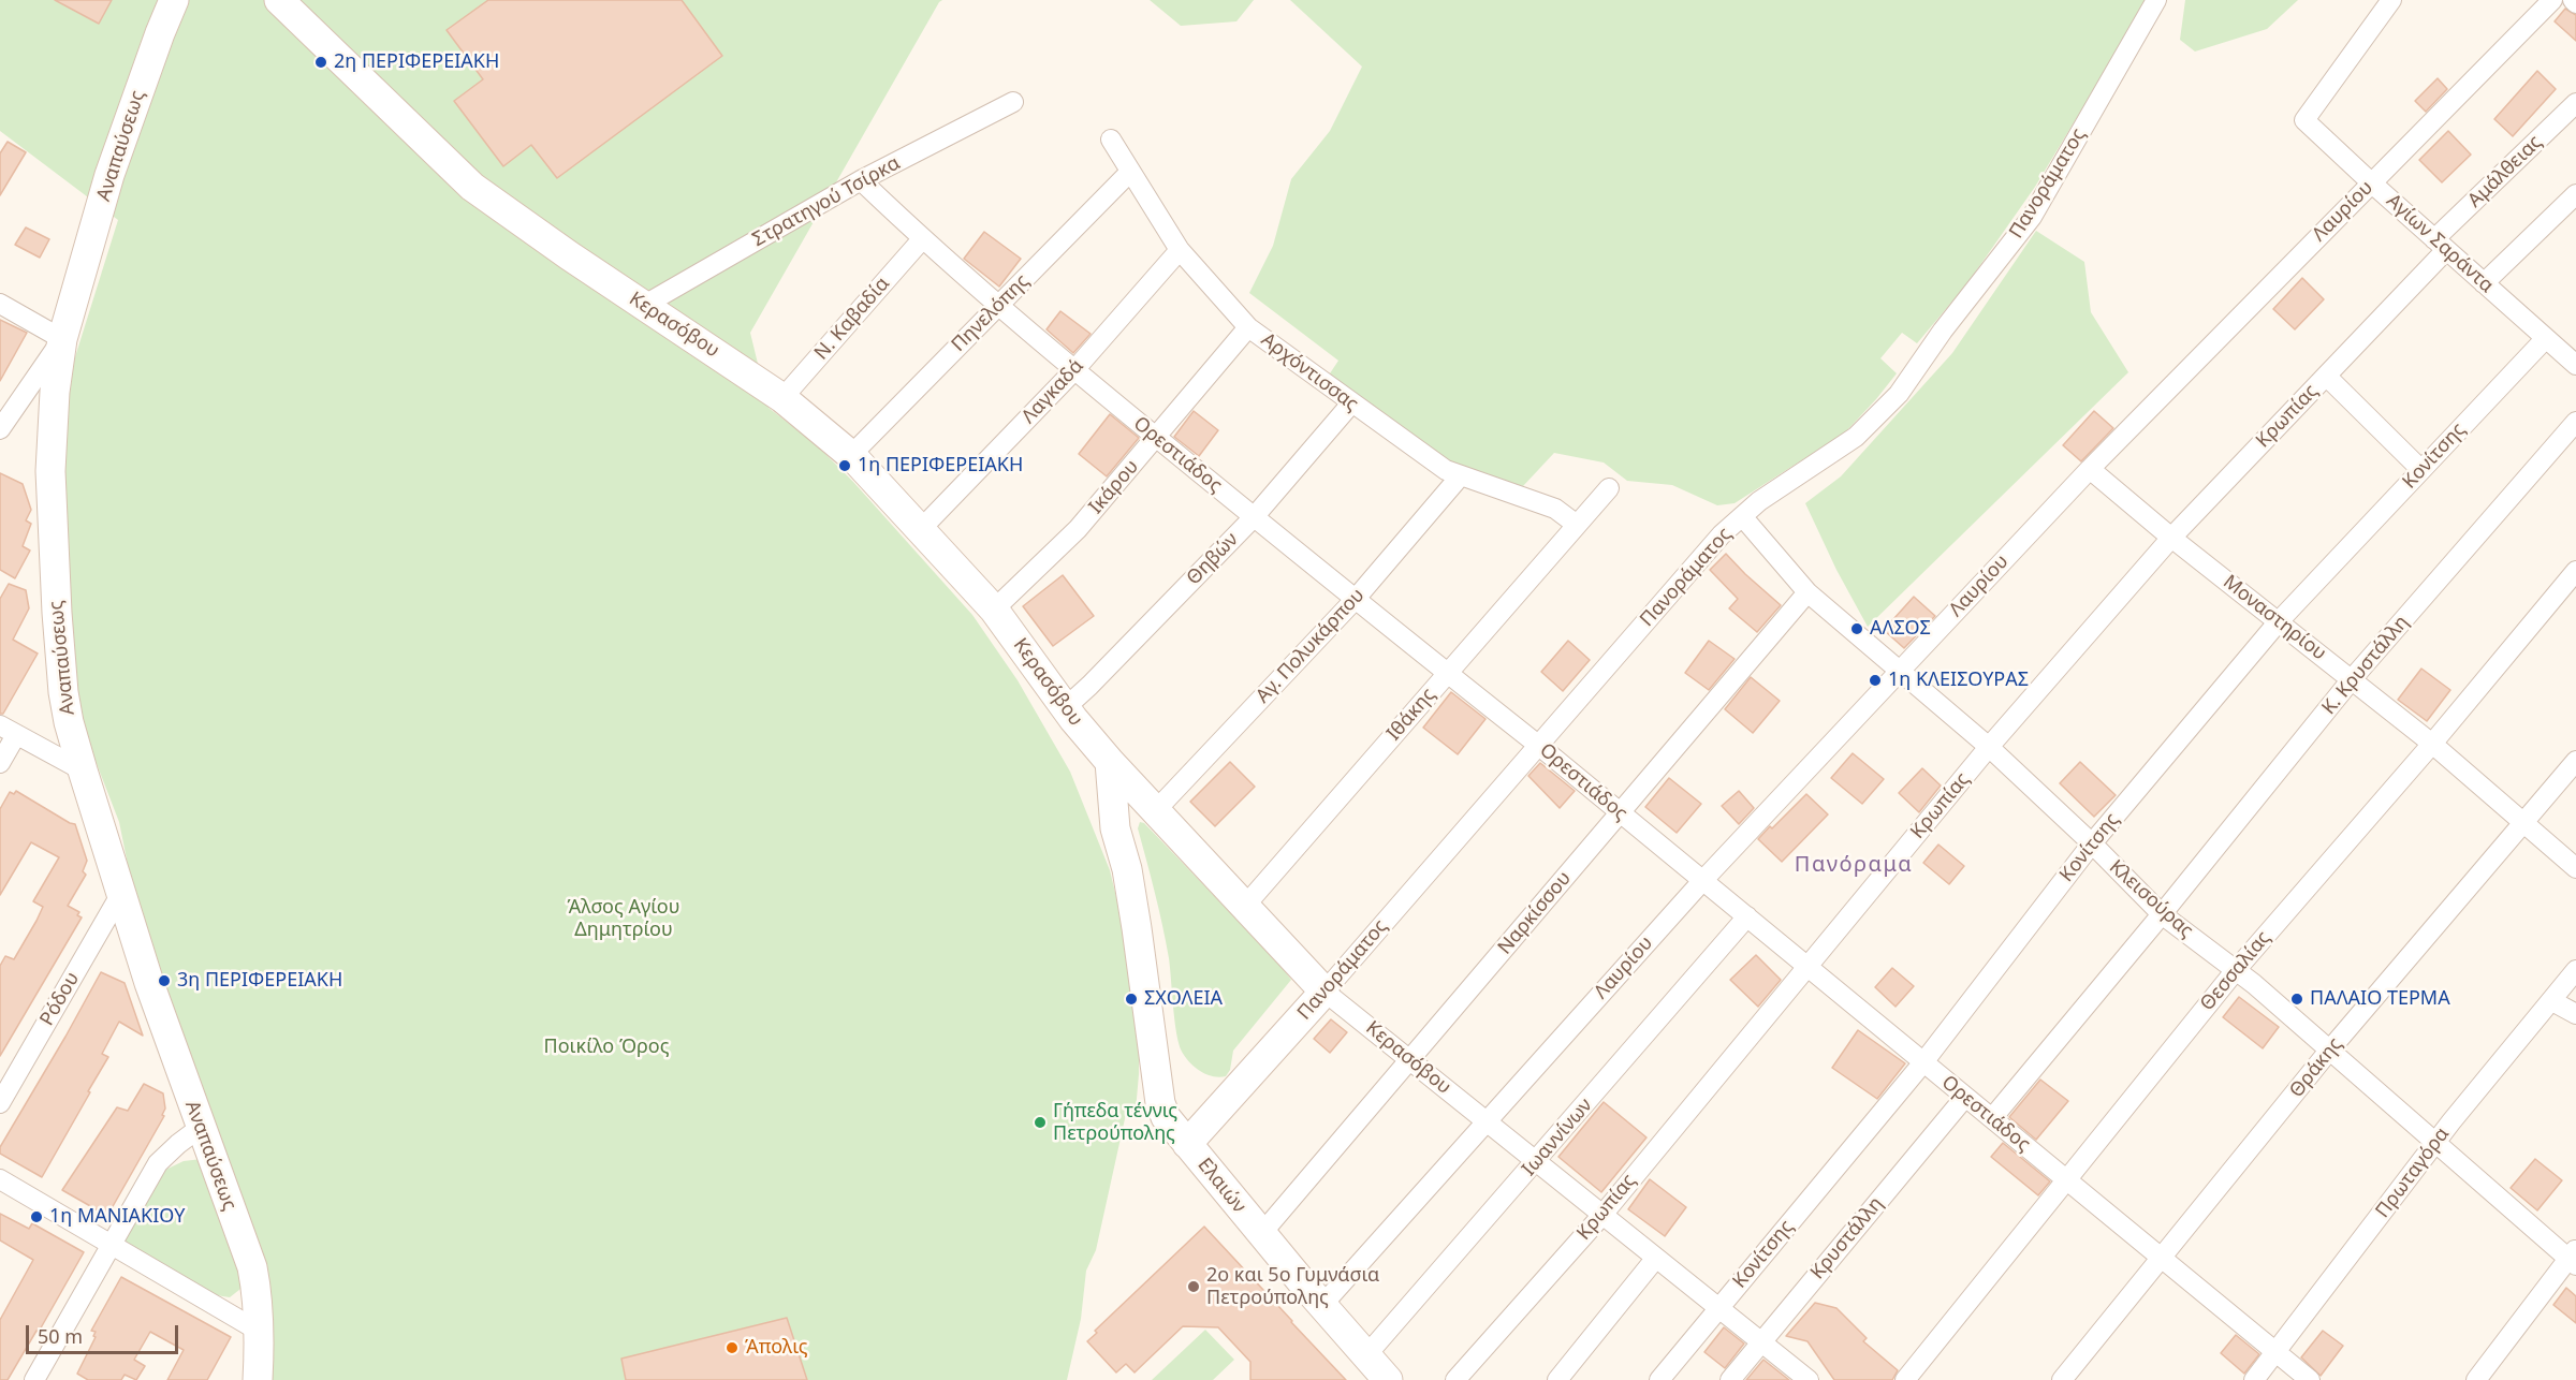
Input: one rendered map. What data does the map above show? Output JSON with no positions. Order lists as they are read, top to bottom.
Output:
{
  "streets": {
    "street": [
      "Αναπαύσεως",
      "Αμάλθειας",
      "Πανοράματος",
      "Στρατηγού Τσίρκα",
      "Λαυρίου",
      "Αγίων Σαράντα",
      "Πηνελόπης",
      "N. Καβαδία",
      "Κερασόβου",
      "Αρχόντισσας",
      "Λαγκαδά",
      "Κρωπίας",
      "Ορεστιάδος",
      "Κονίτσης",
      "Ικάρου",
      "Θηβών",
      "Μοναστηρίου",
      "Αγ. Πολυκάρπου",
      "Κ. Κρυστάλλη",
      "Ιθάκης",
      "Κλεισούρας",
      "Ναρκίσσου",
      "Θεσσαλίας",
      "Ρόδου",
      "Θράκης",
      "Ιωαννίνων",
      "Πρωταγόρα",
      "Ελαιών",
      "Κρυστάλλη"
    ]
  },
  "crossings": [
    ["Αναπαύσεως", "Ρόδου"],
    ["Αμάλθειας", "Αγίων Σαράντα"],
    ["Αμάλθειας", "Κρωπίας"],
    ["Πανοράματος", "Κερασόβου"],
    ["Πανοράματος", "Ορεστιάδος"],
    ["Πανοράματος", "Κλεισούρας"],
    ["Πανοράματος", "Ελαιών"],
    ["Στρατηγού Τσίρκα", "Κερασόβου"],
    ["Στρατηγού Τσίρκα", "Ορεστιάδος"],
    ["Λαυρίου", "Αγίων Σαράντα"],
    ["Λαυρίου", "Κερασόβου"],
    ["Λαυρίου", "Ορεστιάδος"],
    ["Λαυρίου", "Μοναστηρίου"],
    ["Λαυρίου", "Κλεισούρας"],
    ["Λαυρίου", "Ελαιών"],
    ["Αγίων Σαράντα", "Κρωπίας"],
    ["Αγίων Σαράντα", "Κονίτσης"],
    ["Πηνελόπης", "Κερασόβου"],
    ["Πηνελόπης", "Αρχόντισσας"],
    ["Πηνελόπης", "Ορεστιάδος"],
    ["N. Καβαδία", "Κερασόβου"],
    ["N. Καβαδία", "Ορεστιάδος"],
    ["Κερασόβου", "Λαγκαδά"],
    ["Κερασόβου", "Κρωπίας"],
    ["Κερασόβου", "Κονίτσης"],
    ["Κερασόβου", "Ικάρου"],
    ["Κερασόβου", "Θηβών"],
    ["Κερασόβου", "Αγ. Πολυκάρπου"],
    ["Κερασόβου", "Ιθάκης"],
    ["Κερασόβου", "Ναρκίσσου"],
    ["Κερασόβου", "Ιωαννίνων"],
    ["Κερασόβου", "Ελαιών"],
    ["Κερασόβου", "Κρυστάλλη"],
    ["Αρχόντισσας", "Λαγκαδά"],
    ["Αρχόντισσας", "Ικάρου"],
    ["Αρχόντισσας", "Θηβών"],
    ["Αρχόντισσας", "Αγ. Πολυκάρπου"],
    ["Αρχόντισσας", "Ιθάκης"],
    ["Λαγκαδά", "Ορεστιάδος"],
    ["Κρωπίας", "Ορεστιάδος"],
    ["Κρωπίας", "Μοναστηρίου"],
    ["Κρωπίας", "Κλεισούρας"],
    ["Ορεστιάδος", "Κονίτσης"],
    ["Ορεστιάδος", "Ικάρου"],
    ["Ορεστιάδος", "Θηβών"],
    ["Ορεστιάδος", "Αγ. Πολυκάρπου"],
    ["Ορεστιάδος", "Ιθάκης"],
    ["Ορεστιάδος", "Ναρκίσσου"],
    ["Ορεστιάδος", "Θεσσαλίας"],
    ["Ορεστιάδος", "Θράκης"],
    ["Ορεστιάδος", "Ιωαννίνων"],
    ["Ορεστιάδος", "Πρωταγόρα"],
    ["Ορεστιάδος", "Κρυστάλλη"],
    ["Κονίτσης", "Μοναστηρίου"],
    ["Κονίτσης", "Κλεισούρας"],
    ["Μοναστηρίου", "Κ. Κρυστάλλη"],
    ["Μοναστηρίου", "Θεσσαλίας"],
    ["Μοναστηρίου", "Θράκης"],
    ["Κ. Κρυστάλλη", "Κλεισούρας"],
    ["Κλεισούρας", "Ναρκίσσου"],
    ["Κλεισούρας", "Θεσσαλίας"],
    ["Κλεισούρας", "Θράκης"],
    ["Κλεισούρας", "Πρωταγόρα"],
    ["Ναρκίσσου", "Ελαιών"],
    ["Ιωαννίνων", "Ελαιών"]
  ],
  "districts": ["Πανόραμα"],
  "parks": ["Άλσος Αγίου Δημητρίου", "Ποικίλο Όρος"],
  "places": [
    "2η ΠΕΡΙΦΕΡΕΙΑΚΗ",
    "1η ΠΕΡΙΦΕΡΕΙΑΚΗ",
    "ΑΛΣΟΣ",
    "1η ΚΛΕΙΣΟΥΡΑΣ",
    "3η ΠΕΡΙΦΕΡΕΙΑΚΗ",
    "ΣΧΟΛΕΙΑ",
    "ΠΑΛΑΙΟ ΤΕΡΜΑ",
    "Γήπεδα τέννις Πετρούπολης",
    "1η ΜΑΝΙΑΚΙΟΥ",
    "2ο και 5ο Γυμνάσια Πετρούπολης",
    "Άπολις"
  ],
  "scale_bar": "50 m"
}
